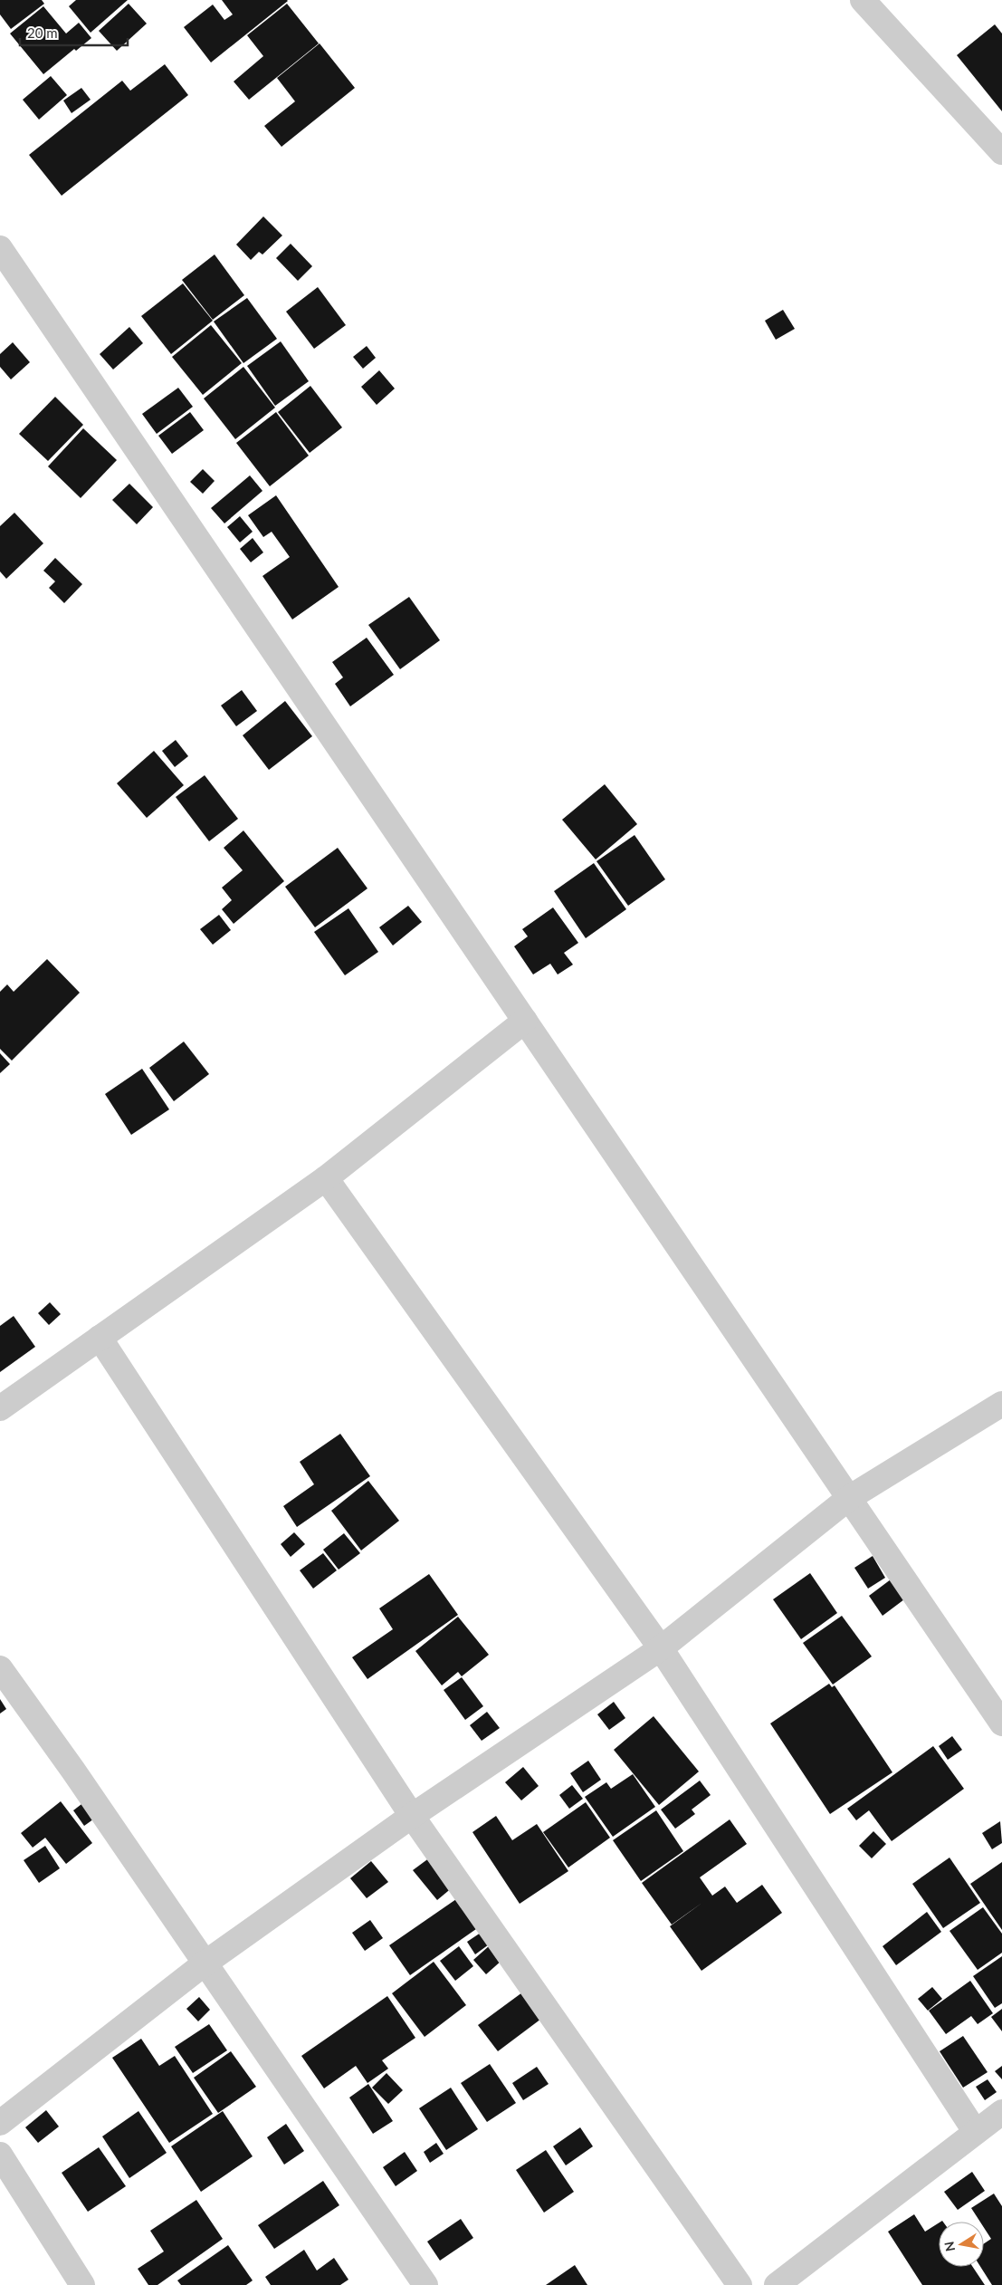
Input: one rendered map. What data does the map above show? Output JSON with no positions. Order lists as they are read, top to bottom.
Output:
{
  "scale_bar": "20 m",
  "north": "left"
}
